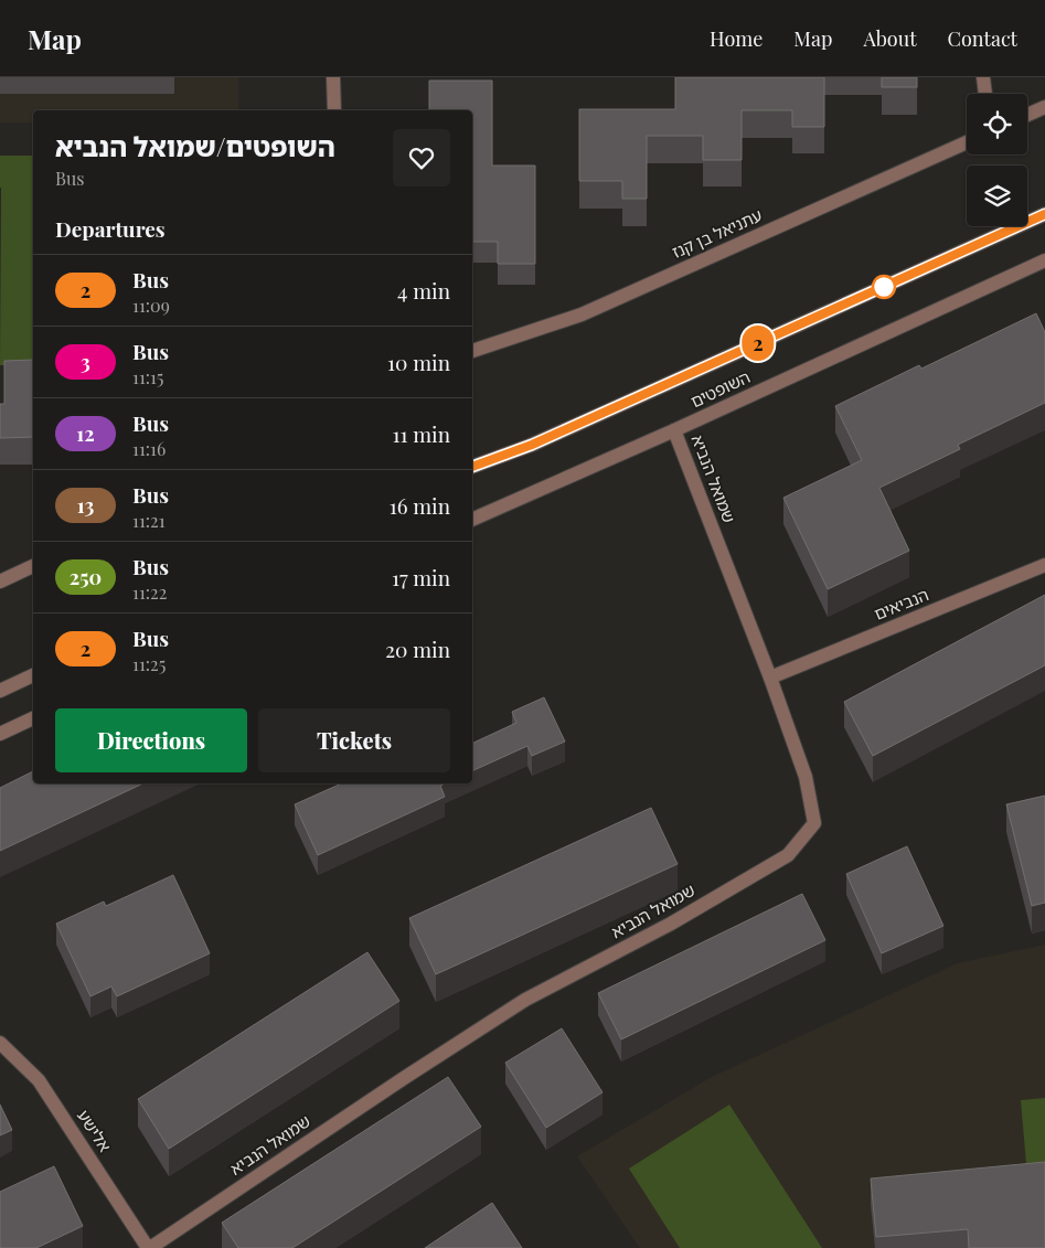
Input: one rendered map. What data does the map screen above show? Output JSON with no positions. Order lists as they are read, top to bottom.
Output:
{
  "streets": {
    "street": [
      "עתניאל בן קנז",
      "השופטים",
      "שמואל הנביא",
      "הנביאים",
      "אלישע"
    ]
  },
  "crossings": [
    ["השופטים", "שמואל הנביא"],
    ["שמואל הנביא", "הנביאים"],
    ["שמואל הנביא", "אלישע"]
  ],
  "lines": ["bus line 2"],
  "page": {
    "header": "Map",
    "nav": [
      "Home",
      "Map",
      "About",
      "Contact"
    ],
    "on_map": "2",
    "heading": [
      ["השופטים/שמואל הנביא", "Bus"],
      "Departures"
    ],
    "list": [
      {
        "mark": "2",
        "name": "Bus",
        "note": "11:09",
        "value": "4 min"
      },
      {
        "mark": "3",
        "name": "Bus",
        "note": "11:15",
        "value": "10 min"
      },
      {
        "mark": "12",
        "name": "Bus",
        "note": "11:16",
        "value": "11 min"
      },
      {
        "mark": "13",
        "name": "Bus",
        "note": "11:21",
        "value": "16 min"
      },
      {
        "mark": "250",
        "name": "Bus",
        "note": "11:22",
        "value": "17 min"
      },
      {
        "mark": "2",
        "name": "Bus",
        "note": "11:25",
        "value": "20 min"
      }
    ],
    "buttons": ["Directions", "Tickets"]
  }
}
